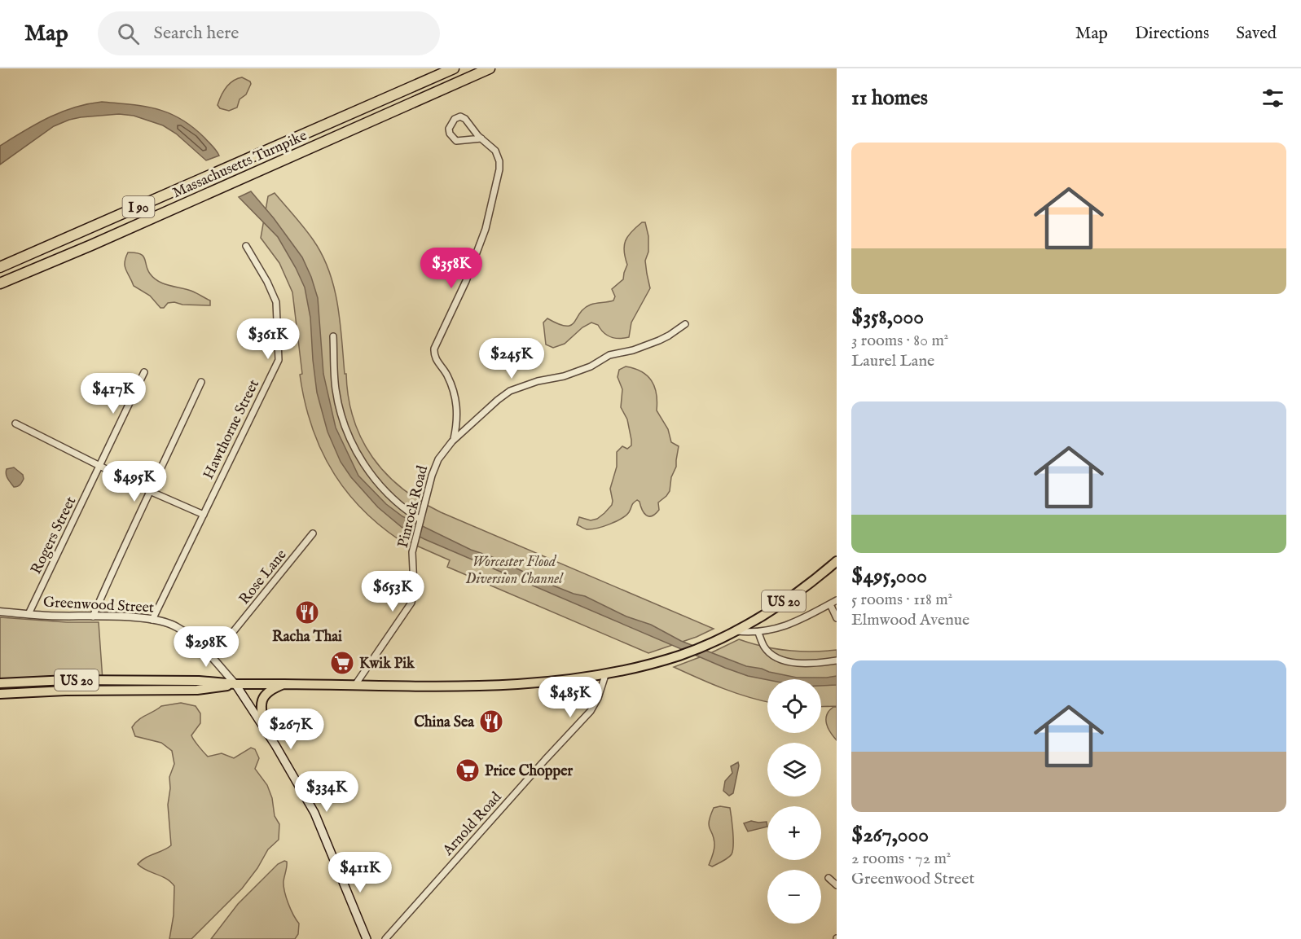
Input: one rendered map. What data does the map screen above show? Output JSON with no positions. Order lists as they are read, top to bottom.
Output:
{
  "streets": {
    "highway": ["Massachusetts Turnpike", "I 90"],
    "main road": ["US 20", "Greenwood Street"],
    "street": [
      "Hawthorne Street",
      "Pinrock Road",
      "Rogers Street",
      "Rose Lane",
      "Arnold Road"
    ]
  },
  "crossings": [
    ["Hawthorne Street", "Greenwood Street"],
    ["Pinrock Road", "US 20"],
    ["Rogers Street", "Greenwood Street"],
    ["Rose Lane", "Greenwood Street"],
    ["US 20", "Greenwood Street"],
    ["US 20", "Arnold Road"]
  ],
  "parks": ["Worcester Flood Diversion Channel"],
  "places": {
    "restaurant": ["Racha Thai", "China Sea"],
    "supermarket": ["Kwik Pik", "Price Chopper"]
  },
  "page": {
    "header": "Map",
    "search": "Search here",
    "nav": ["Map", "Directions", "Saved"],
    "heading": "11 homes",
    "list": [
      {
        "name": "$358,000",
        "note": "3 rooms · 80 m² · Laurel Lane"
      },
      {
        "name": "$495,000",
        "note": "5 rooms · 118 m² · Elmwood Avenue"
      },
      {
        "name": "$267,000",
        "note": "2 rooms · 72 m² · Greenwood Street"
      }
    ],
    "price": [
      "$358K",
      "$361K",
      "$245K",
      "$417K",
      "$495K",
      "$653K",
      "$298K",
      "$485K",
      "$267K",
      "$334K",
      "$411K"
    ],
    "map_buttons": ["+", "−"]
  }
}
